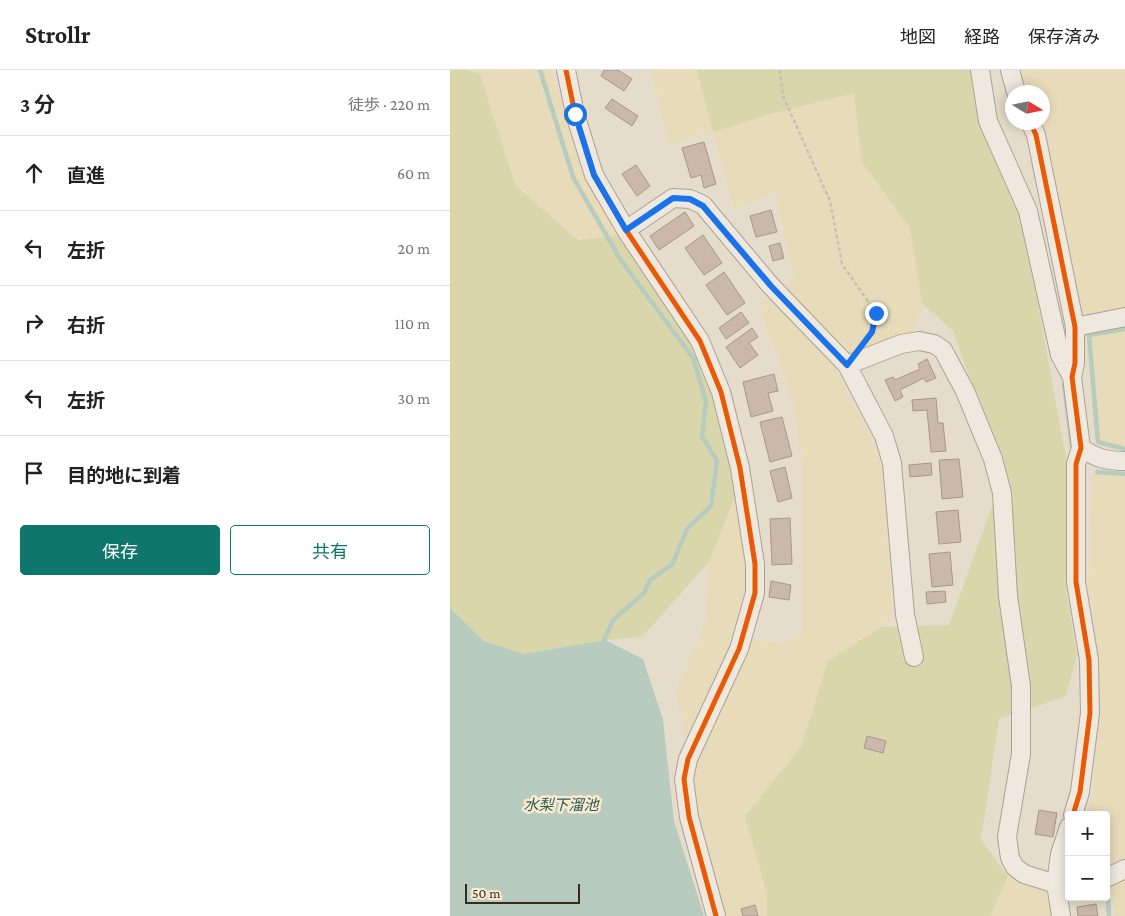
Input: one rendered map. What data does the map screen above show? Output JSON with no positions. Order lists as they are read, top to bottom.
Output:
{
  "water": ["水梨下溜池"],
  "scale_bar": "50 m",
  "north": "right",
  "page": {
    "header": "Strollr",
    "nav": ["地図", "経路", "保存済み"],
    "heading": ["3 分", "徒歩 · 220 m"],
    "list": [
      ["直進", "60 m"],
      ["左折", "20 m"],
      ["右折", "110 m"],
      ["左折", "30 m"],
      "目的地に到着"
    ],
    "buttons": ["保存", "共有"],
    "map_buttons": ["+", "−"],
    "scale": "50 m"
  }
}
